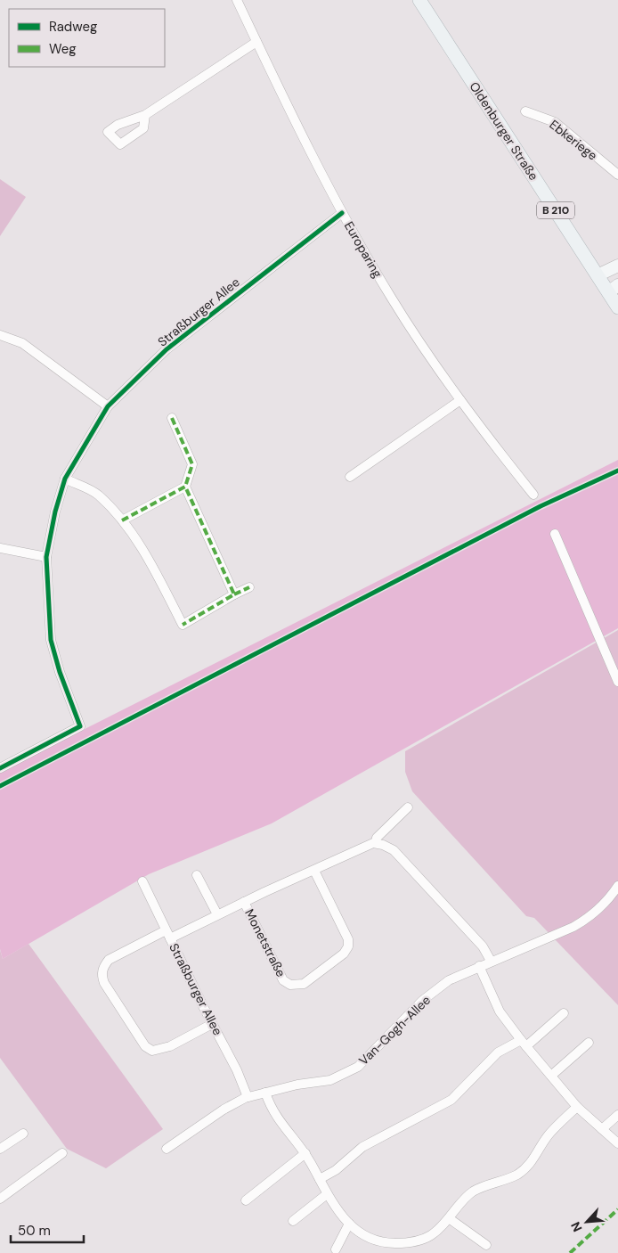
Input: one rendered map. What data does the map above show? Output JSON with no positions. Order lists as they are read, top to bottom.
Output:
{
  "streets": {
    "main road": ["Oldenburger Straße", "B 210"],
    "street": [
      "Ebkeriege",
      "Europaring",
      "Straßburger Allee",
      "Monetstraße",
      "Van-Gogh-Allee"
    ]
  },
  "crossings": [
    ["Europaring", "Straßburger Allee"],
    ["Straßburger Allee", "Monetstraße"],
    ["Straßburger Allee", "Van-Gogh-Allee"]
  ],
  "legend": ["Radweg", "Weg"],
  "scale_bar": "50 m",
  "north": "bottom left"
}
